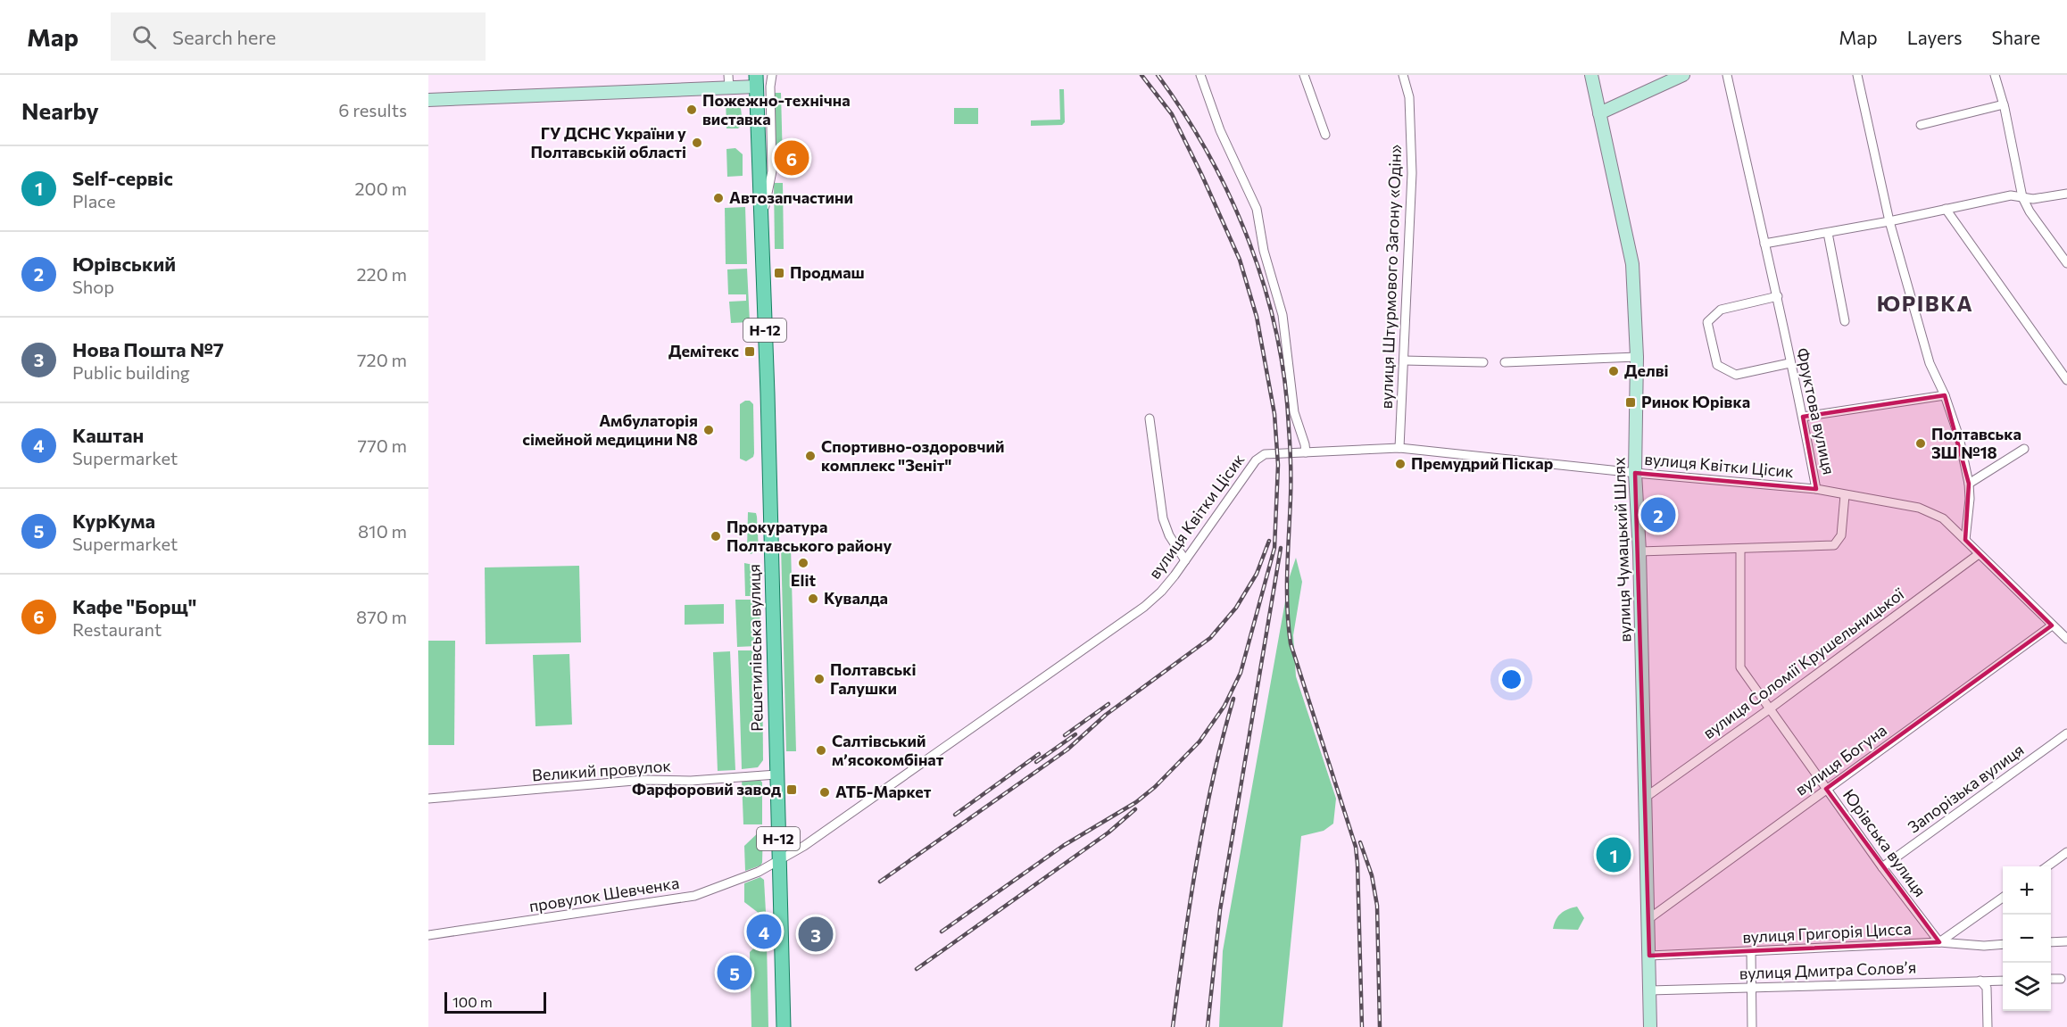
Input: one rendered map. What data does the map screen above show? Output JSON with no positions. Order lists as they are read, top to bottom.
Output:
{
  "streets": {
    "main road": ["Н-12", "вулиця Чумацький Шлях", "Решетилівська вулиця"],
    "street": [
      "вулиця Штурмового Загону «Одін»",
      "Фруктова вулиця",
      "вулиця Квітки Цісик",
      "вулиця Соломії Крушельницької",
      "вулиця Богуна",
      "Великий провулок",
      "Запорізька вулиця",
      "Юрівська вулиця",
      "провулок Шевченка",
      "вулиця Григорія Цисса",
      "вулиця Дмитра Соловʼя"
    ]
  },
  "crossings": [
    ["вулиця Штурмового Загону «Одін»", "вулиця Квітки Цісик"],
    ["Фруктова вулиця", "вулиця Квітки Цісик"],
    ["Фруктова вулиця", "вулиця Соломії Крушельницької"],
    ["Фруктова вулиця", "вулиця Богуна"],
    ["вулиця Квітки Цісик", "вулиця Чумацький Шлях"],
    ["вулиця Квітки Цісик", "Решетилівська вулиця"],
    ["вулиця Квітки Цісик", "провулок Шевченка"],
    ["вулиця Чумацький Шлях", "вулиця Соломії Крушельницької"],
    ["вулиця Чумацький Шлях", "вулиця Богуна"],
    ["вулиця Чумацький Шлях", "вулиця Григорія Цисса"],
    ["вулиця Чумацький Шлях", "вулиця Дмитра Соловʼя"],
    ["Решетилівська вулиця", "Великий провулок"],
    ["Решетилівська вулиця", "провулок Шевченка"],
    ["вулиця Соломії Крушельницької", "Юрівська вулиця"],
    ["вулиця Богуна", "Юрівська вулиця"],
    ["Запорізька вулиця", "Юрівська вулиця"],
    ["Юрівська вулиця", "вулиця Григорія Цисса"]
  ],
  "districts": ["ЮРІВКА"],
  "places": {
    "other": [
      "Пожежно-технічна виставка",
      "ГУ ДСНС України у Полтавській області",
      "Автозапчастини",
      "Делві",
      "Амбулаторія сімейной медицини N8",
      "Полтавська ЗШ №18",
      "Спортивно-оздоровчий комплекс \"Зеніт\"",
      "Премудрий Піскар",
      "Прокуратура Полтавського району",
      "Elit",
      "Кувалда",
      "Полтавські Галушки",
      "Салтівський мʼясокомбінат",
      "АТБ-Маркет"
    ],
    "transit": [
      "Продмаш",
      "Демітекс",
      "Ринок Юрівка",
      "Фарфоровий завод"
    ]
  },
  "scale_bar": "100 m",
  "page": {
    "header": "Map",
    "search": "Search here",
    "nav": ["Map", "Layers", "Share"],
    "heading": ["Nearby", "6 results"],
    "pins": [
      "6",
      "2",
      "1",
      "4",
      "3",
      "5"
    ],
    "list": [
      {
        "mark": "1",
        "name": "Self-сервіс",
        "note": "Place",
        "value": "200 m"
      },
      {
        "mark": "2",
        "name": "Юрівський",
        "note": "Shop",
        "value": "220 m"
      },
      {
        "mark": "3",
        "name": "Нова Пошта №7",
        "note": "Public building",
        "value": "720 m"
      },
      {
        "mark": "4",
        "name": "Каштан",
        "note": "Supermarket",
        "value": "770 m"
      },
      {
        "mark": "5",
        "name": "КурКума",
        "note": "Supermarket",
        "value": "810 m"
      },
      {
        "mark": "6",
        "name": "Кафе \"Борщ\"",
        "note": "Restaurant",
        "value": "870 m"
      }
    ],
    "map_buttons": ["+", "−"],
    "scale": "100 m"
  }
}
